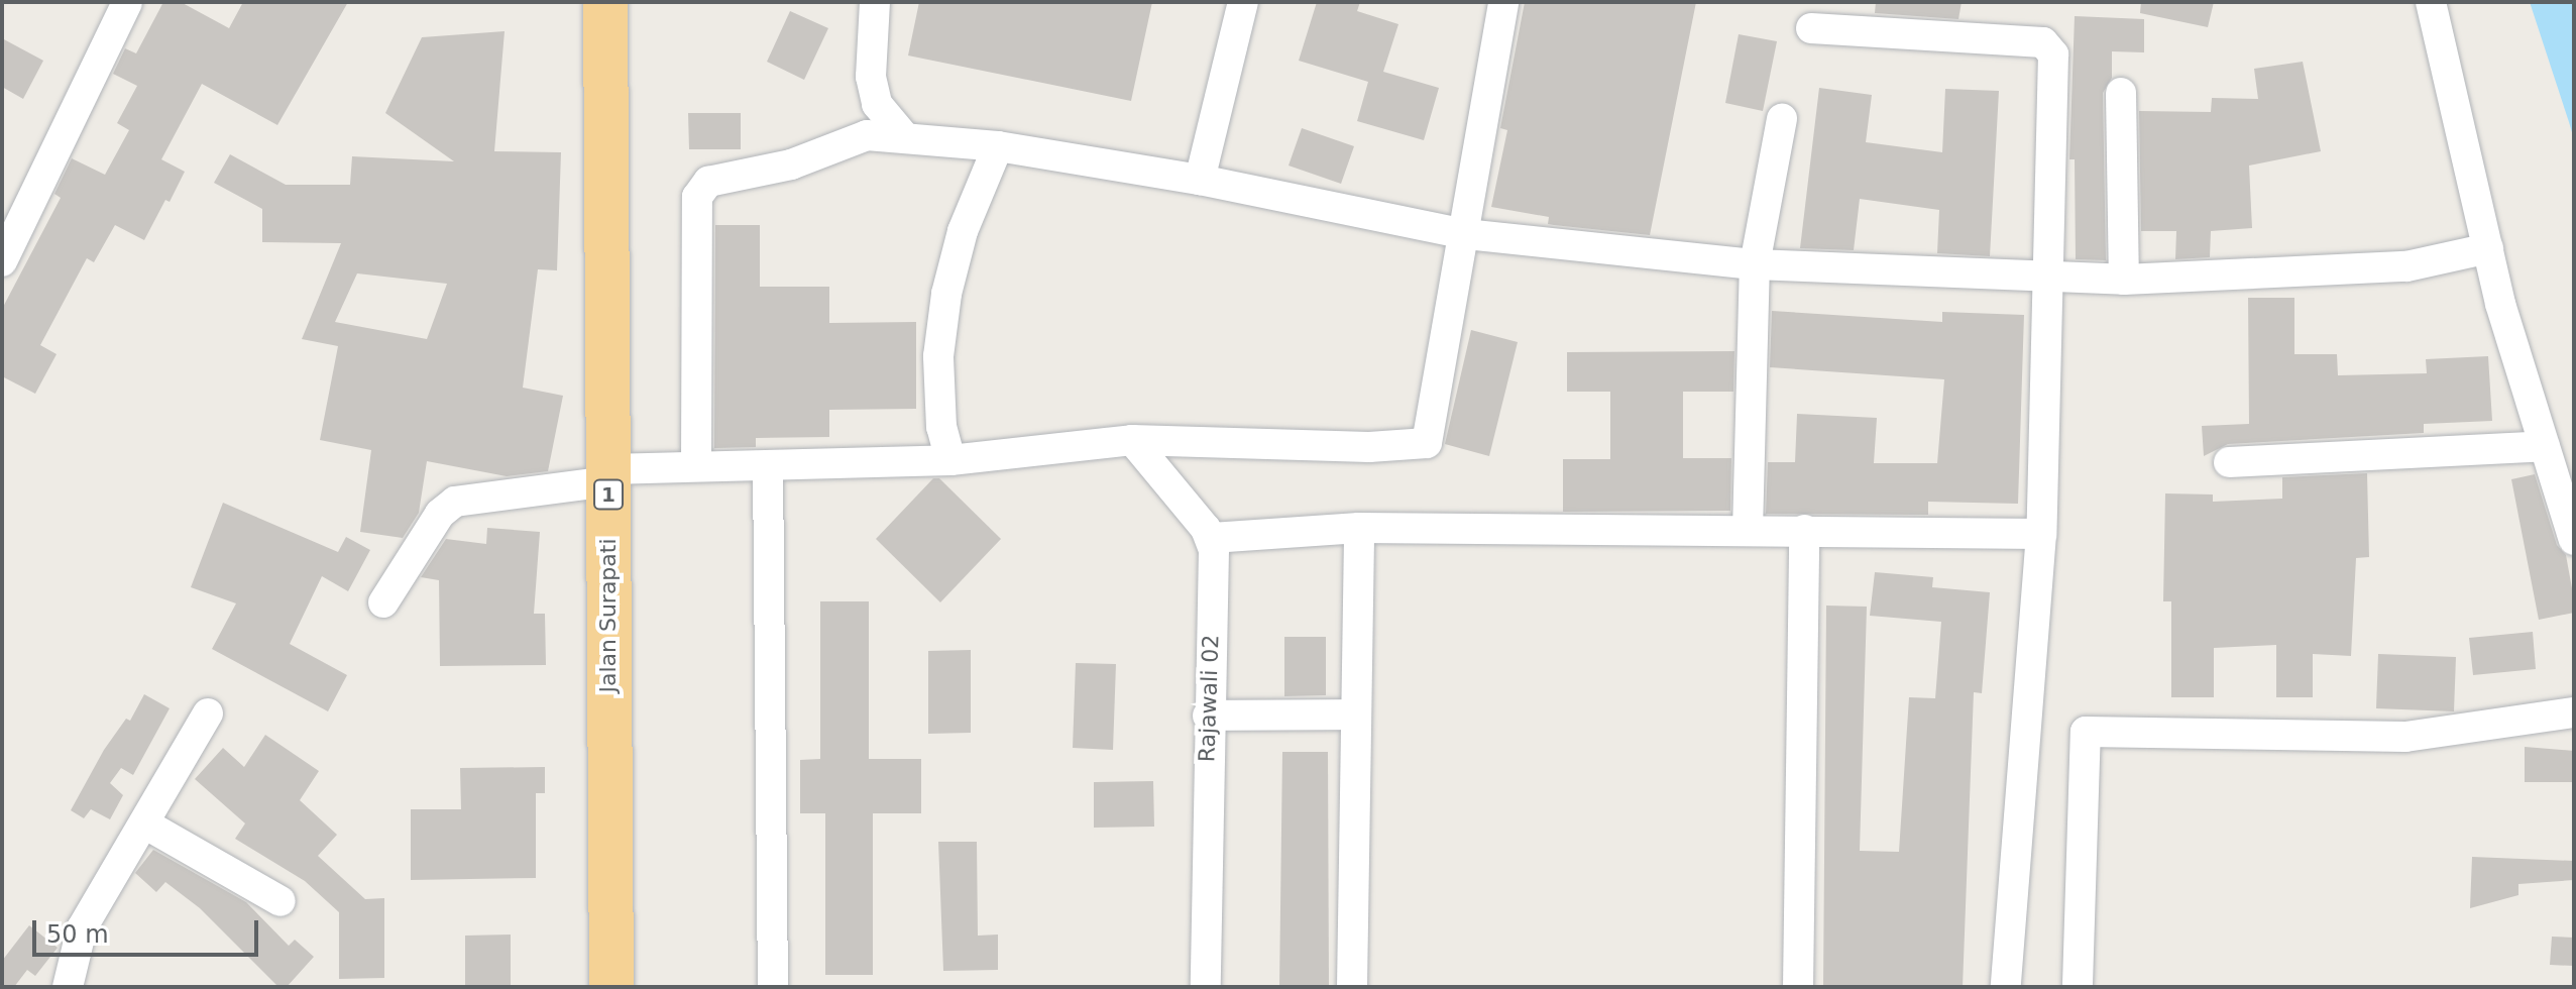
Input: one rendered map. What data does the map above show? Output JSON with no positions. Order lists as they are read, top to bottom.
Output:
{
  "streets": {
    "highway": ["1", "Jalan Surapati"],
    "street": ["Rajawali 02"]
  },
  "scale_bar": "50 m"
}
